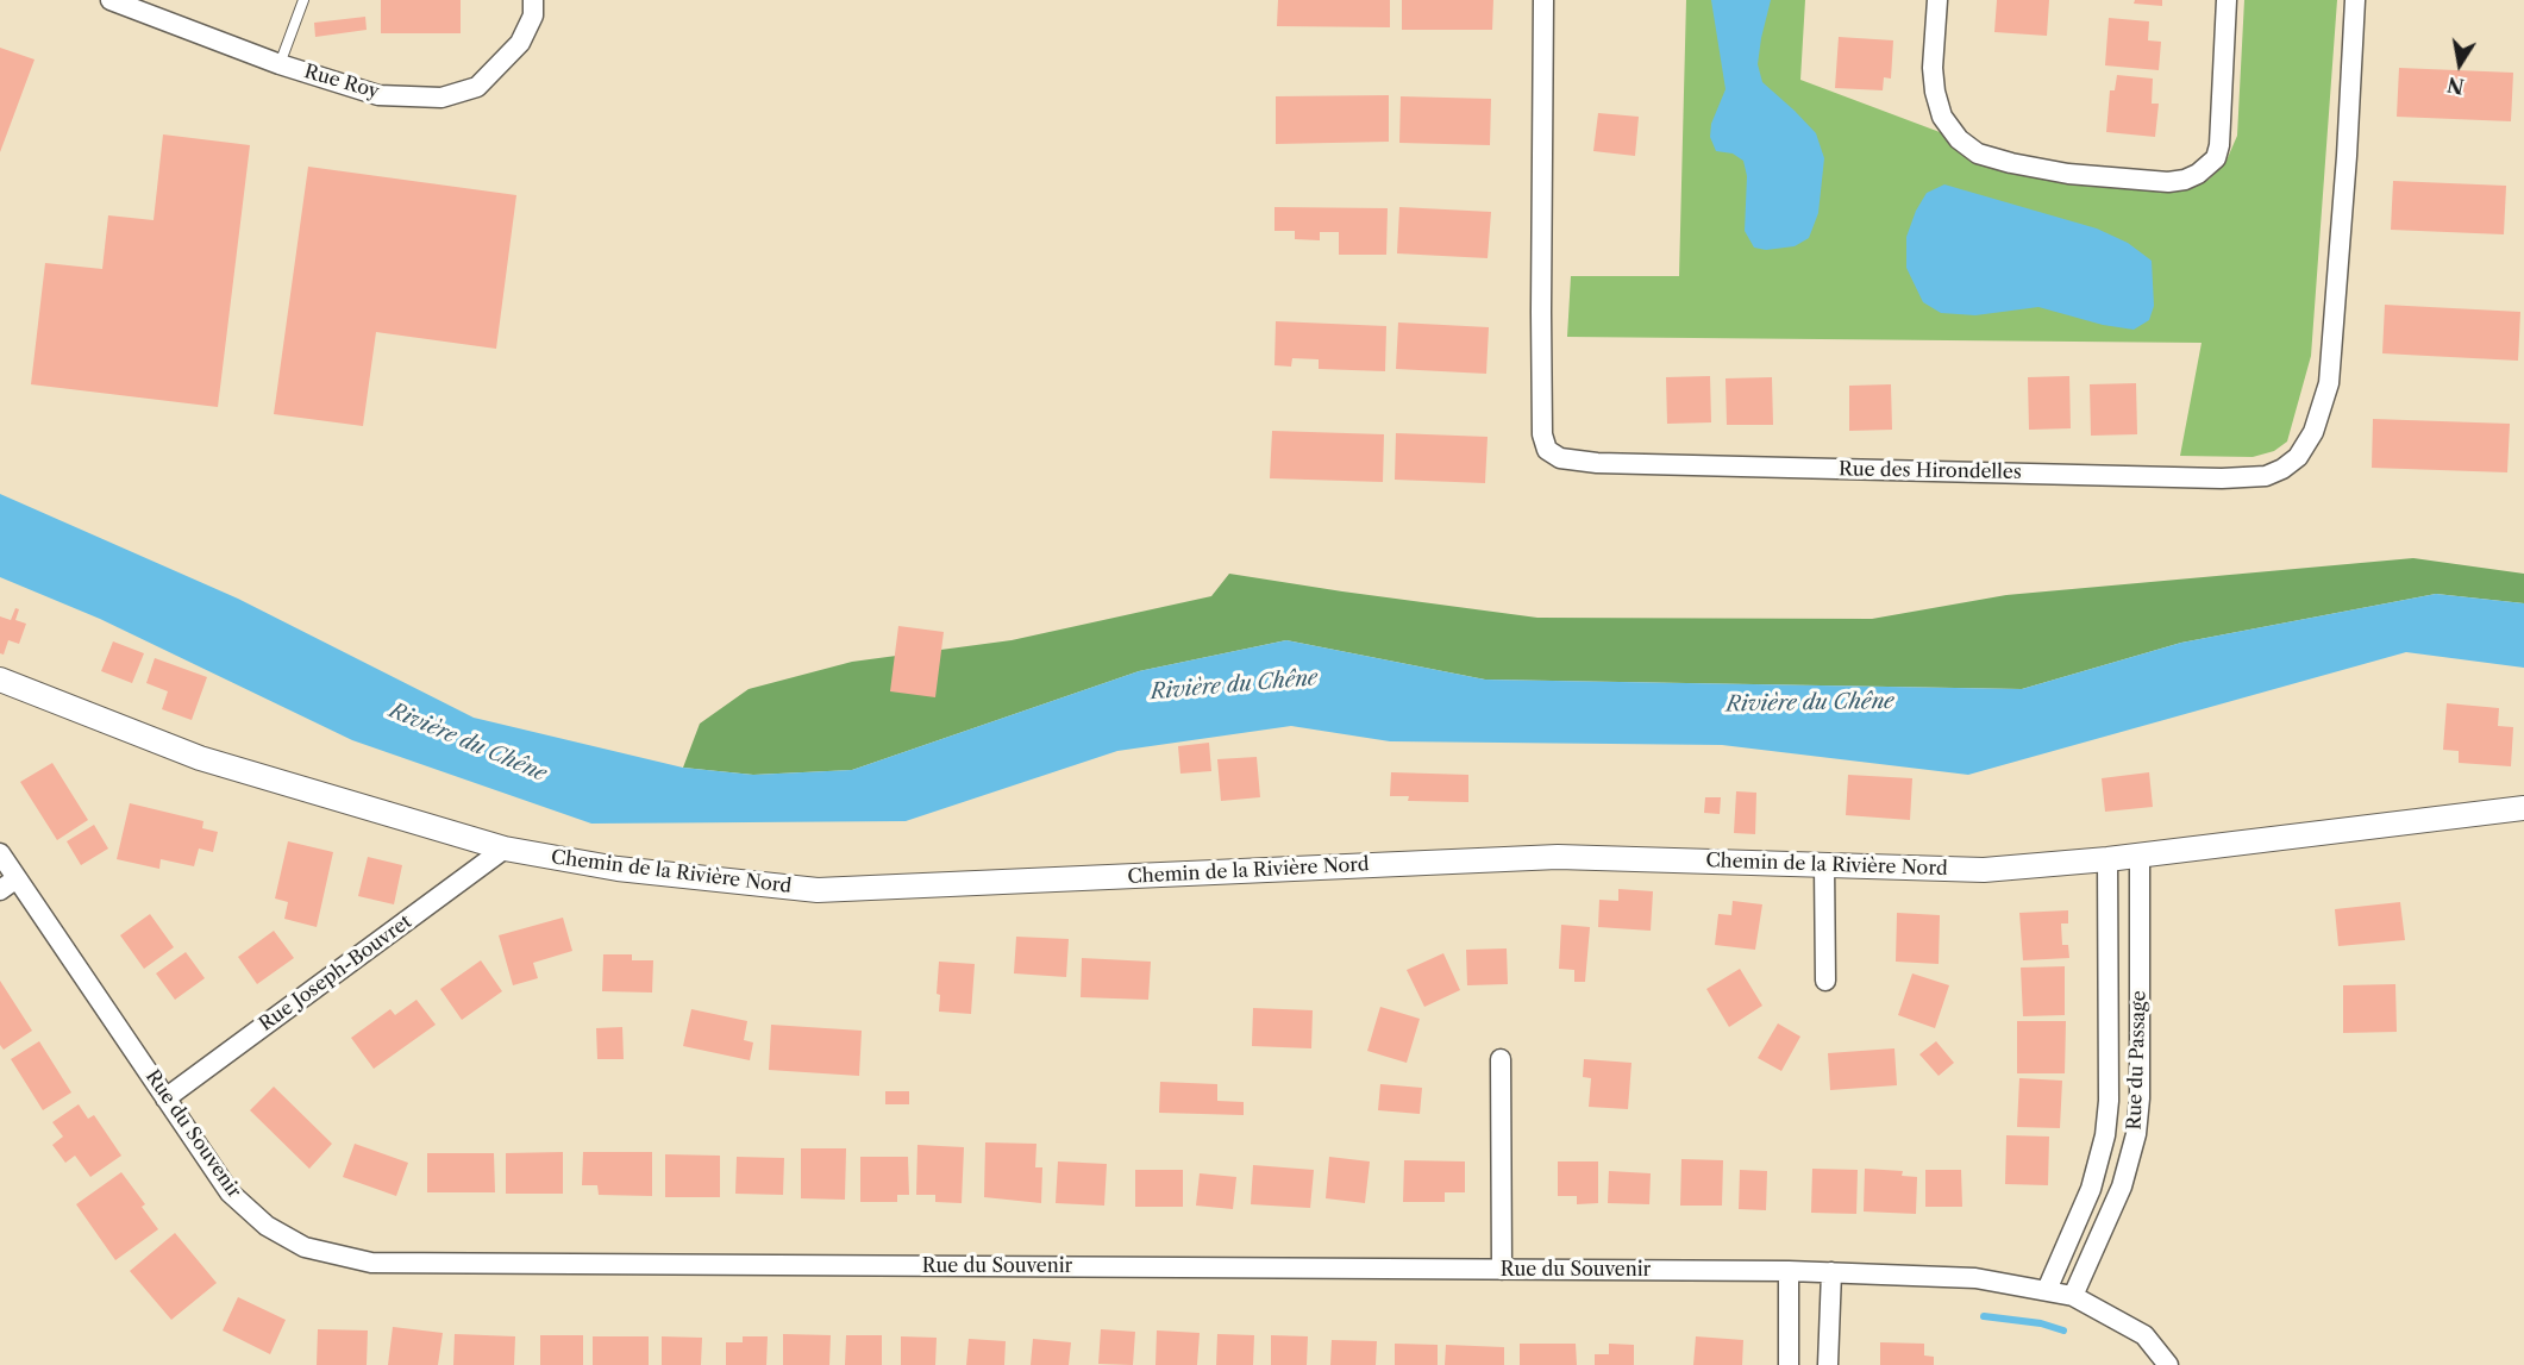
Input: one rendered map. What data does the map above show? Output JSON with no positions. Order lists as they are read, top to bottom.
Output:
{
  "streets": {
    "street": [
      "Rue Roy",
      "Rue des Hirondelles",
      "Chemin de la Rivière Nord",
      "Rue Joseph-Bouvret",
      "Rue du Passage",
      "Rue du Souvenir"
    ]
  },
  "crossings": [
    ["Chemin de la Rivière Nord", "Rue Joseph-Bouvret"],
    ["Chemin de la Rivière Nord", "Rue du Passage"],
    ["Rue Joseph-Bouvret", "Rue du Souvenir"],
    ["Rue du Passage", "Rue du Souvenir"]
  ],
  "water": ["Rivière du Chêne"],
  "north": "bottom"
}
